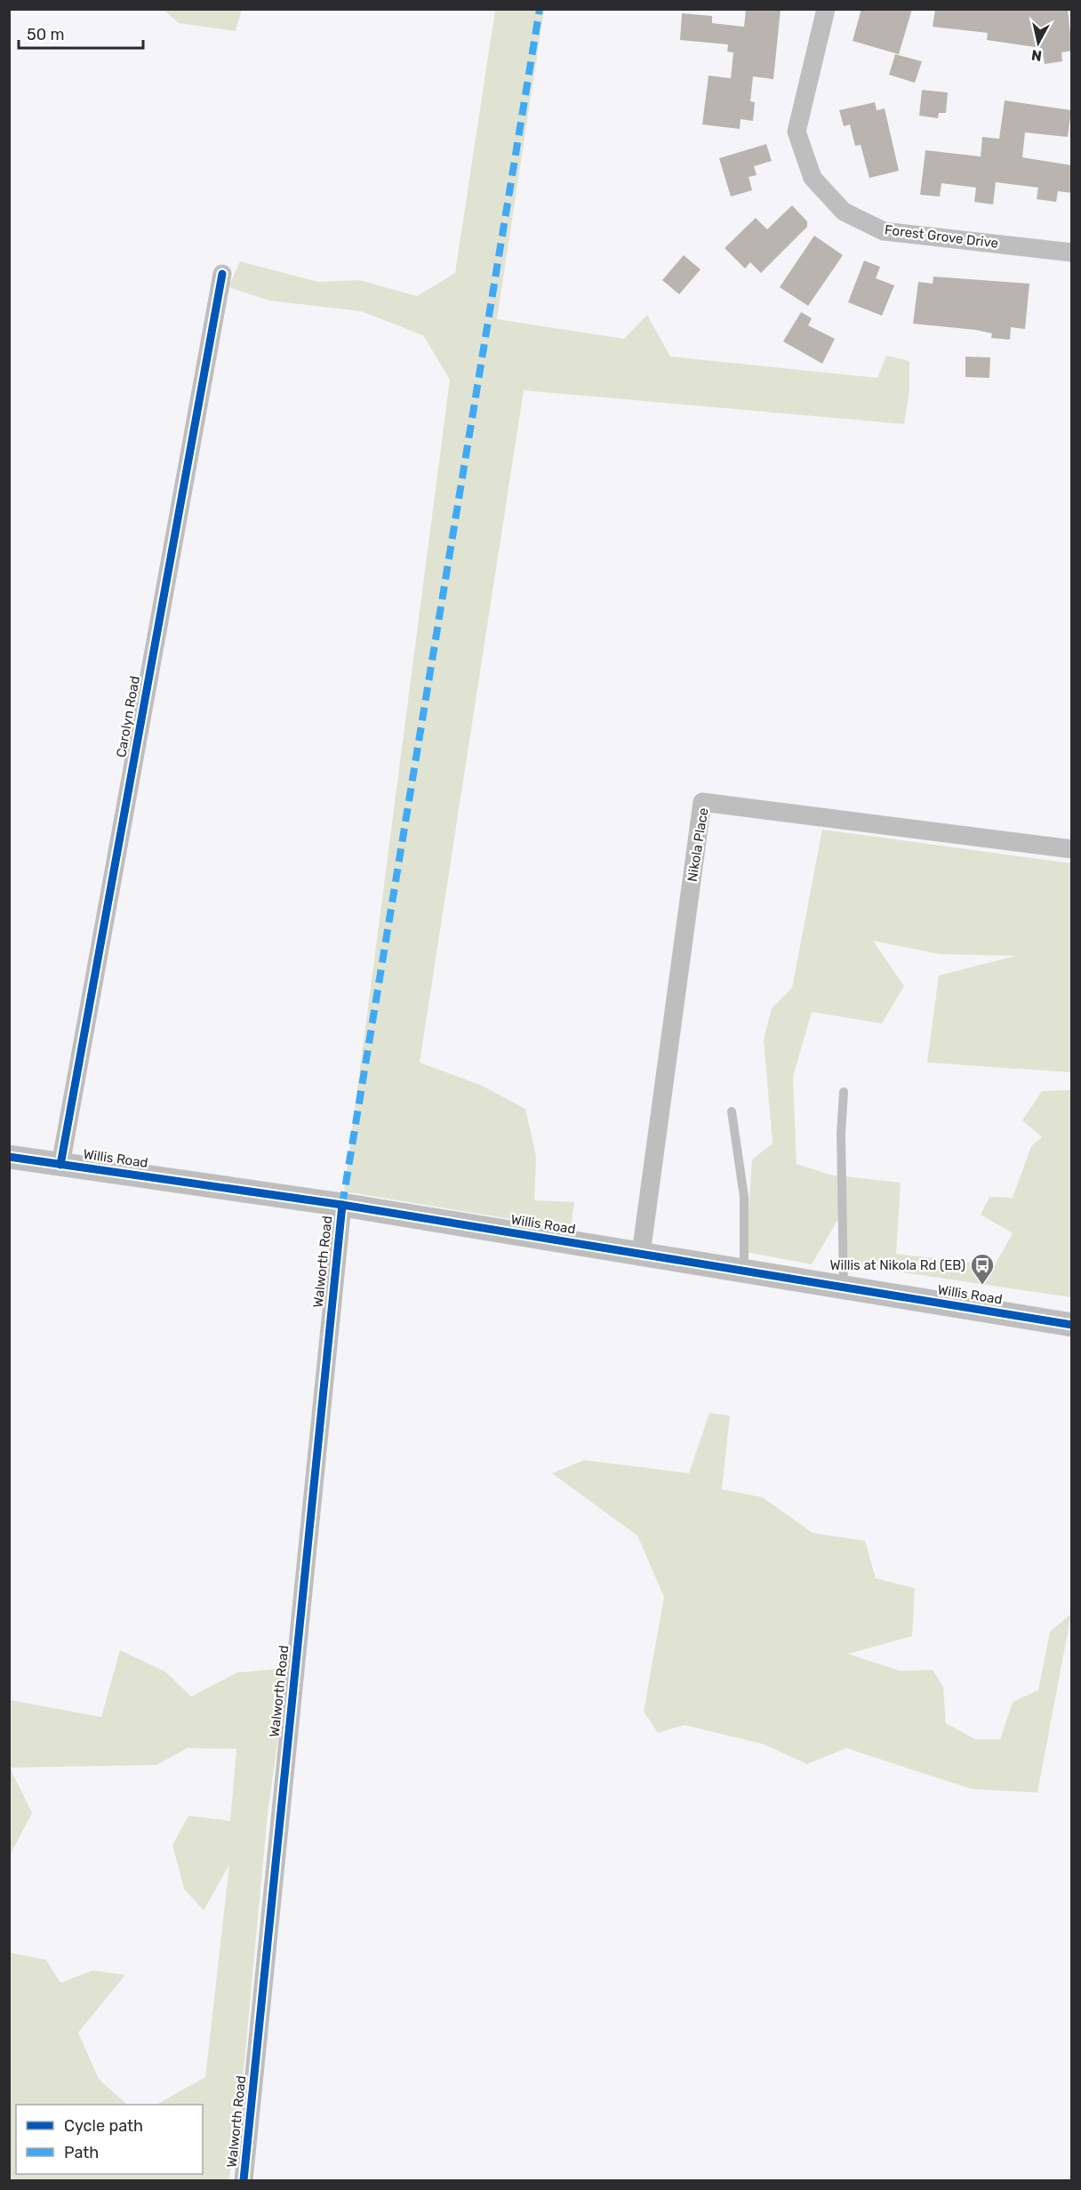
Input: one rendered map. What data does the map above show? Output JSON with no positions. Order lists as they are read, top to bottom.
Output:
{
  "streets": {
    "street": [
      "Forest Grove Drive",
      "Carolyn Road",
      "Nikola Place",
      "Willis Road",
      "Walworth Road"
    ]
  },
  "crossings": [
    ["Carolyn Road", "Willis Road"],
    ["Nikola Place", "Willis Road"],
    ["Willis Road", "Walworth Road"]
  ],
  "places": {
    "bus stop": ["Willis at Nikola Rd (EB)"]
  },
  "legend": ["Cycle path", "Path"],
  "scale_bar": "50 m",
  "north": "bottom"
}
